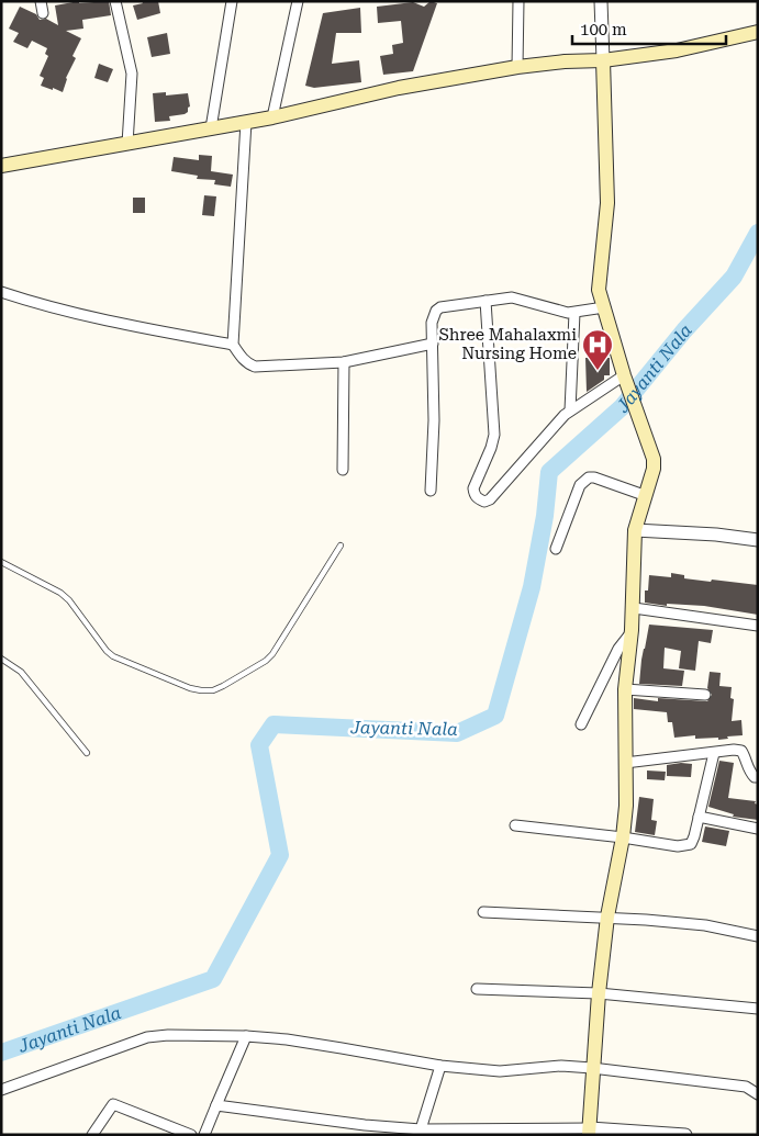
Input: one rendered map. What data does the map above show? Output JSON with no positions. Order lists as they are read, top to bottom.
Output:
{
  "water": ["Jayanti Nala"],
  "places": {
    "hospital": ["Shree Mahalaxmi Nursing Home"]
  },
  "scale_bar": "100 m"
}
